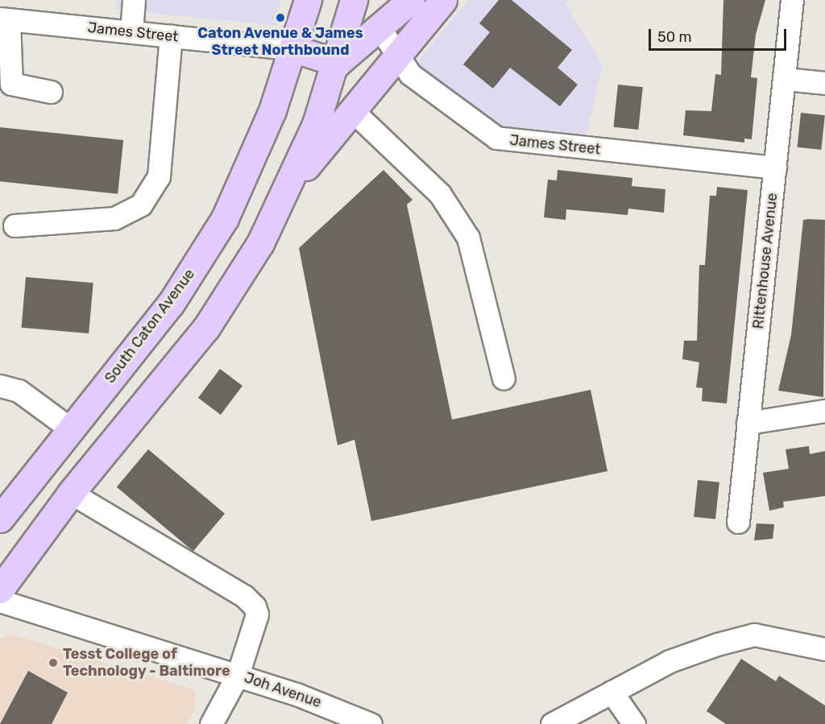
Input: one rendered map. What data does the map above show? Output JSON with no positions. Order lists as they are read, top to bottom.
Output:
{
  "streets": {
    "main road": ["South Caton Avenue"],
    "street": ["James Street", "Rittenhouse Avenue", "Joh Avenue"]
  },
  "crossings": [
    ["James Street", "Rittenhouse Avenue"],
    ["James Street", "South Caton Avenue"]
  ],
  "places": ["Caton Avenue & James Street Northbound", "Tesst College of Technology - Baltimore"],
  "scale_bar": "50 m"
}
